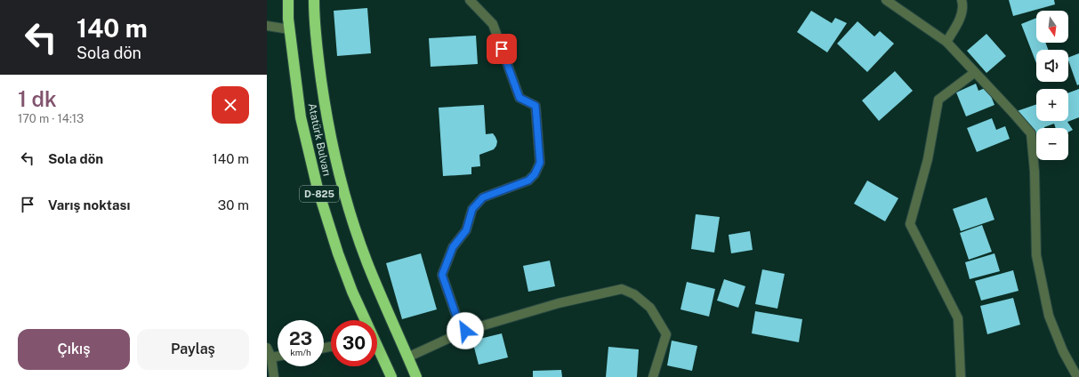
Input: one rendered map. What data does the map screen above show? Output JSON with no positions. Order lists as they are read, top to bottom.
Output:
{
  "streets": {
    "highway": ["Atatürk Bulvarı", "D-825"]
  },
  "north": "bottom",
  "page": {
    "turn": ["140 m", "Sola dön"],
    "map_buttons": ["+", "−"],
    "heading": ["1 dk", "170 m · 14:13"],
    "list": [
      {
        "name": "Sola dön",
        "value": "140 m"
      },
      {
        "name": "Varış noktası",
        "value": "30 m"
      }
    ],
    "speed": "23 km/h",
    "limit": "30",
    "buttons": ["Çıkış", "Paylaş"]
  }
}
